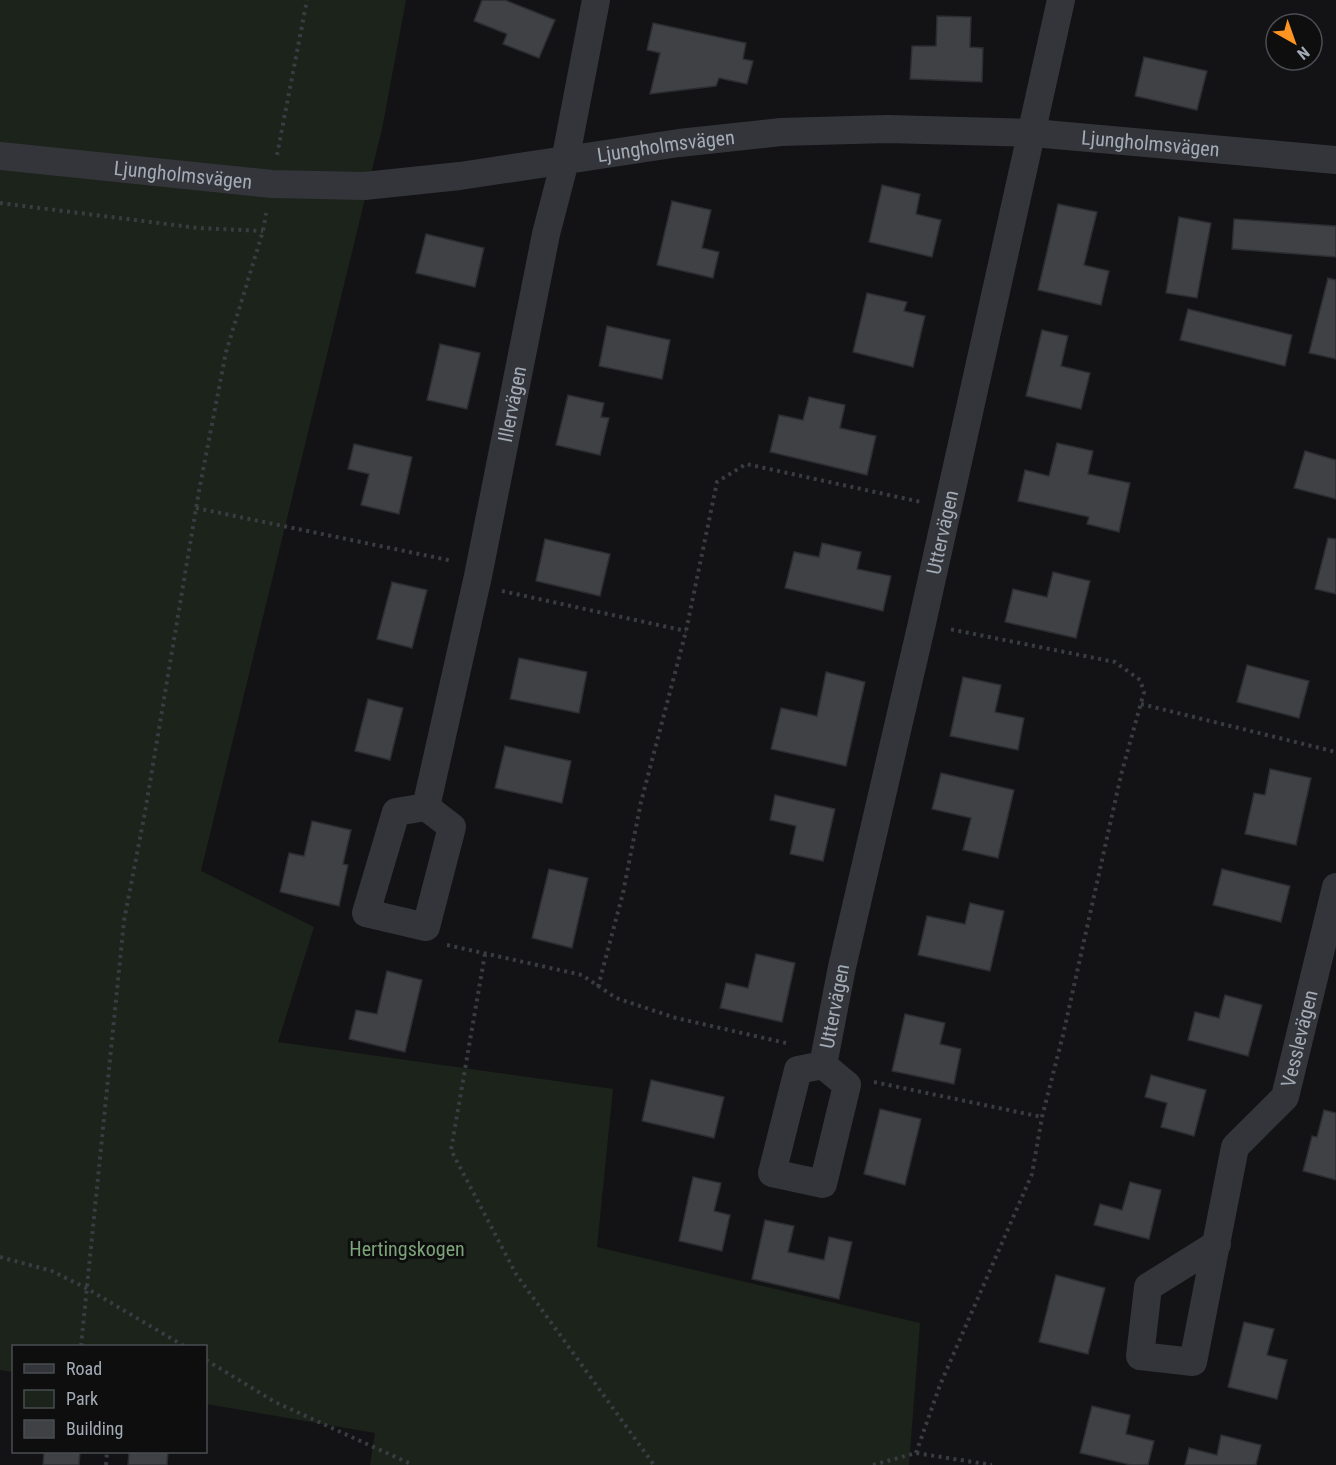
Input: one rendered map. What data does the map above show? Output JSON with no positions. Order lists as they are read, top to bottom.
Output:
{
  "streets": {
    "street": [
      "Ljungholmsvägen",
      "Illervägen",
      "Uttervägen",
      "Vesslevägen"
    ]
  },
  "crossings": [
    ["Ljungholmsvägen", "Illervägen"],
    ["Ljungholmsvägen", "Uttervägen"]
  ],
  "parks": ["Hertingskogen"],
  "legend": ["Road", "Park", "Building"],
  "north": "bottom right"
}
